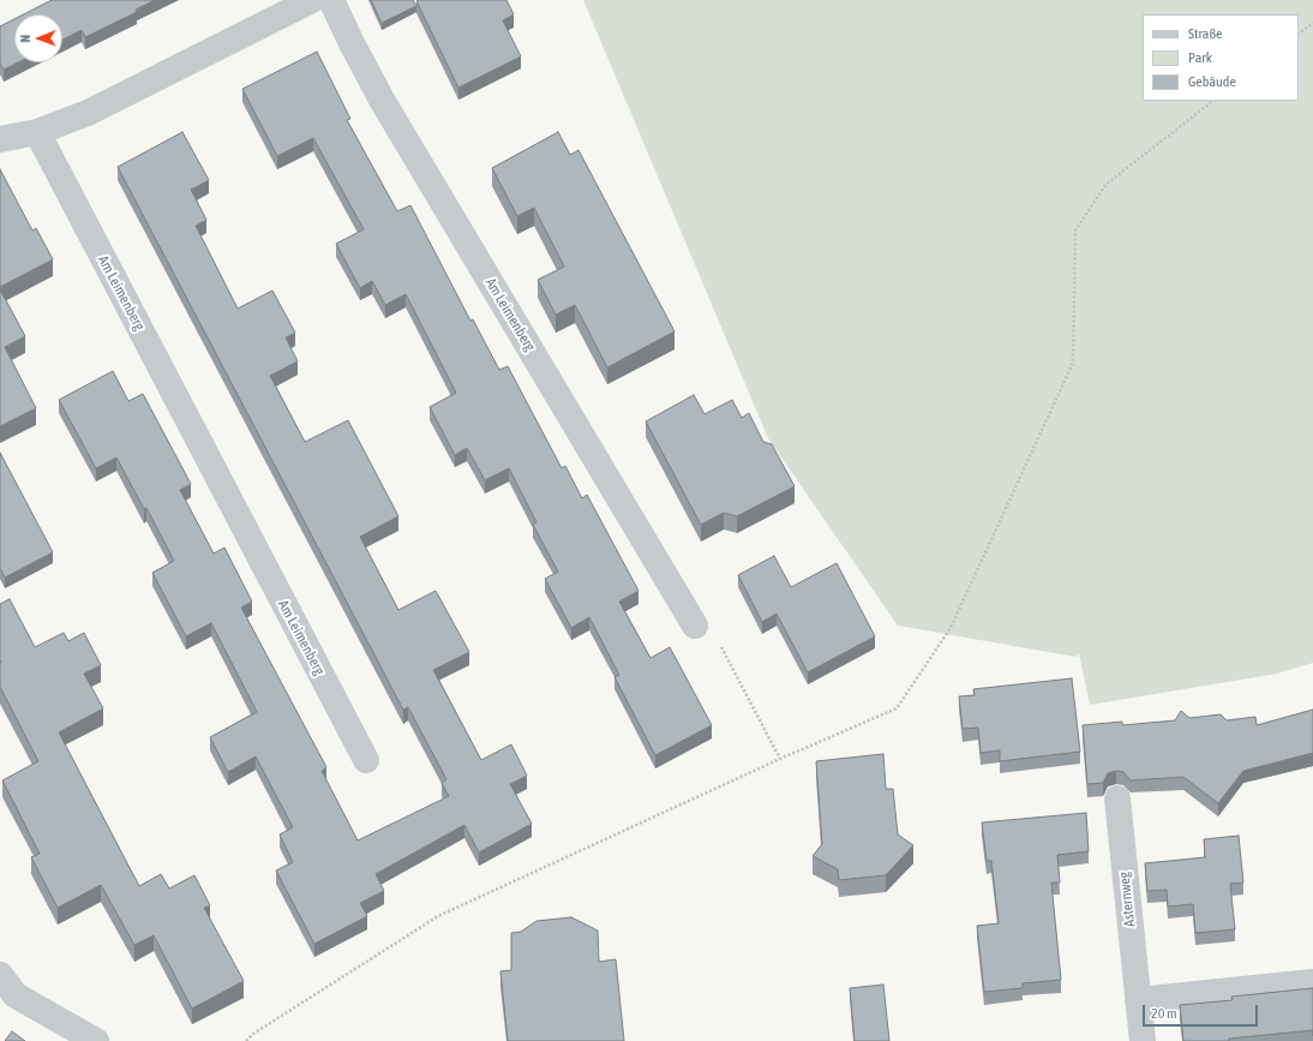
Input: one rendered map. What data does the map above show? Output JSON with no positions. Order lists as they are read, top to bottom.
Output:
{
  "streets": {
    "street": ["Am Leimenberg", "Asternweg"]
  },
  "legend": ["Straße", "Park", "Gebäude"],
  "scale_bar": "20 m",
  "north": "left"
}
